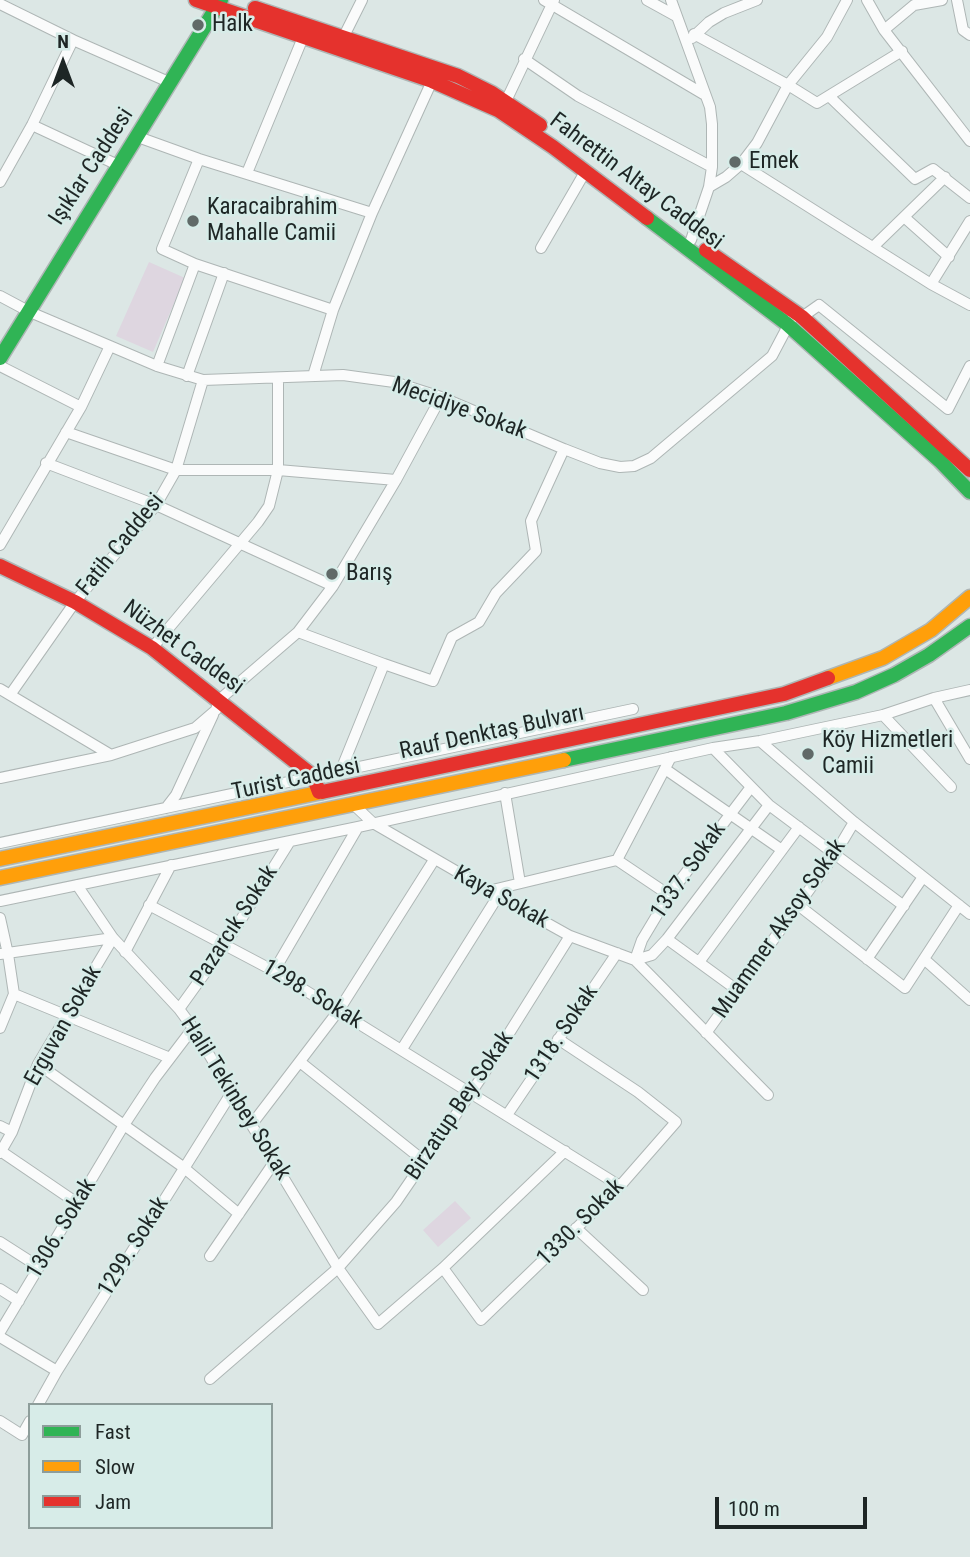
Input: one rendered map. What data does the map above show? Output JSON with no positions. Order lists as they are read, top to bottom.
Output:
{
  "streets": {
    "main road": [
      "Işıklar Caddesi",
      "Fahrettin Altay Caddesi",
      "Nüzhet Caddesi",
      "Rauf Denktaş Bulvarı"
    ],
    "street": [
      "Mecidiye Sokak",
      "Fatih Caddesi",
      "Turist Caddesi",
      "1337. Sokak",
      "Kaya Sokak",
      "Pazarcık Sokak",
      "Muammer Aksoy Sokak",
      "1298. Sokak",
      "Erguvan Sokak",
      "1318. Sokak",
      "Halil Tekinbey Sokak",
      "Birzatup Bey Sokak",
      "1330. Sokak",
      "1306. Sokak",
      "1299. Sokak"
    ]
  },
  "crossings": [
    ["Işıklar Caddesi", "Fahrettin Altay Caddesi"],
    ["Işıklar Caddesi", "Mecidiye Sokak"],
    ["Fahrettin Altay Caddesi", "Mecidiye Sokak"],
    ["Mecidiye Sokak", "Fatih Caddesi"],
    ["Fatih Caddesi", "Nüzhet Caddesi"],
    ["Nüzhet Caddesi", "Turist Caddesi"],
    ["Rauf Denktaş Bulvarı", "Kaya Sokak"],
    ["1337. Sokak", "Kaya Sokak"],
    ["Kaya Sokak", "1318. Sokak"],
    ["Kaya Sokak", "Birzatup Bey Sokak"],
    ["Pazarcık Sokak", "1298. Sokak"],
    ["Pazarcık Sokak", "Halil Tekinbey Sokak"],
    ["1298. Sokak", "1318. Sokak"],
    ["1298. Sokak", "Birzatup Bey Sokak"],
    ["1298. Sokak", "1330. Sokak"],
    ["Erguvan Sokak", "Halil Tekinbey Sokak"],
    ["1318. Sokak", "1330. Sokak"],
    ["Halil Tekinbey Sokak", "Birzatup Bey Sokak"],
    ["Halil Tekinbey Sokak", "1330. Sokak"],
    ["Halil Tekinbey Sokak", "1299. Sokak"]
  ],
  "places": [
    "Halk",
    "Emek",
    "Karacaibrahim Mahalle Camii",
    "Barış",
    "Köy Hizmetleri Camii"
  ],
  "legend": ["Fast", "Slow", "Jam"],
  "scale_bar": "100 m",
  "north": "top"
}
